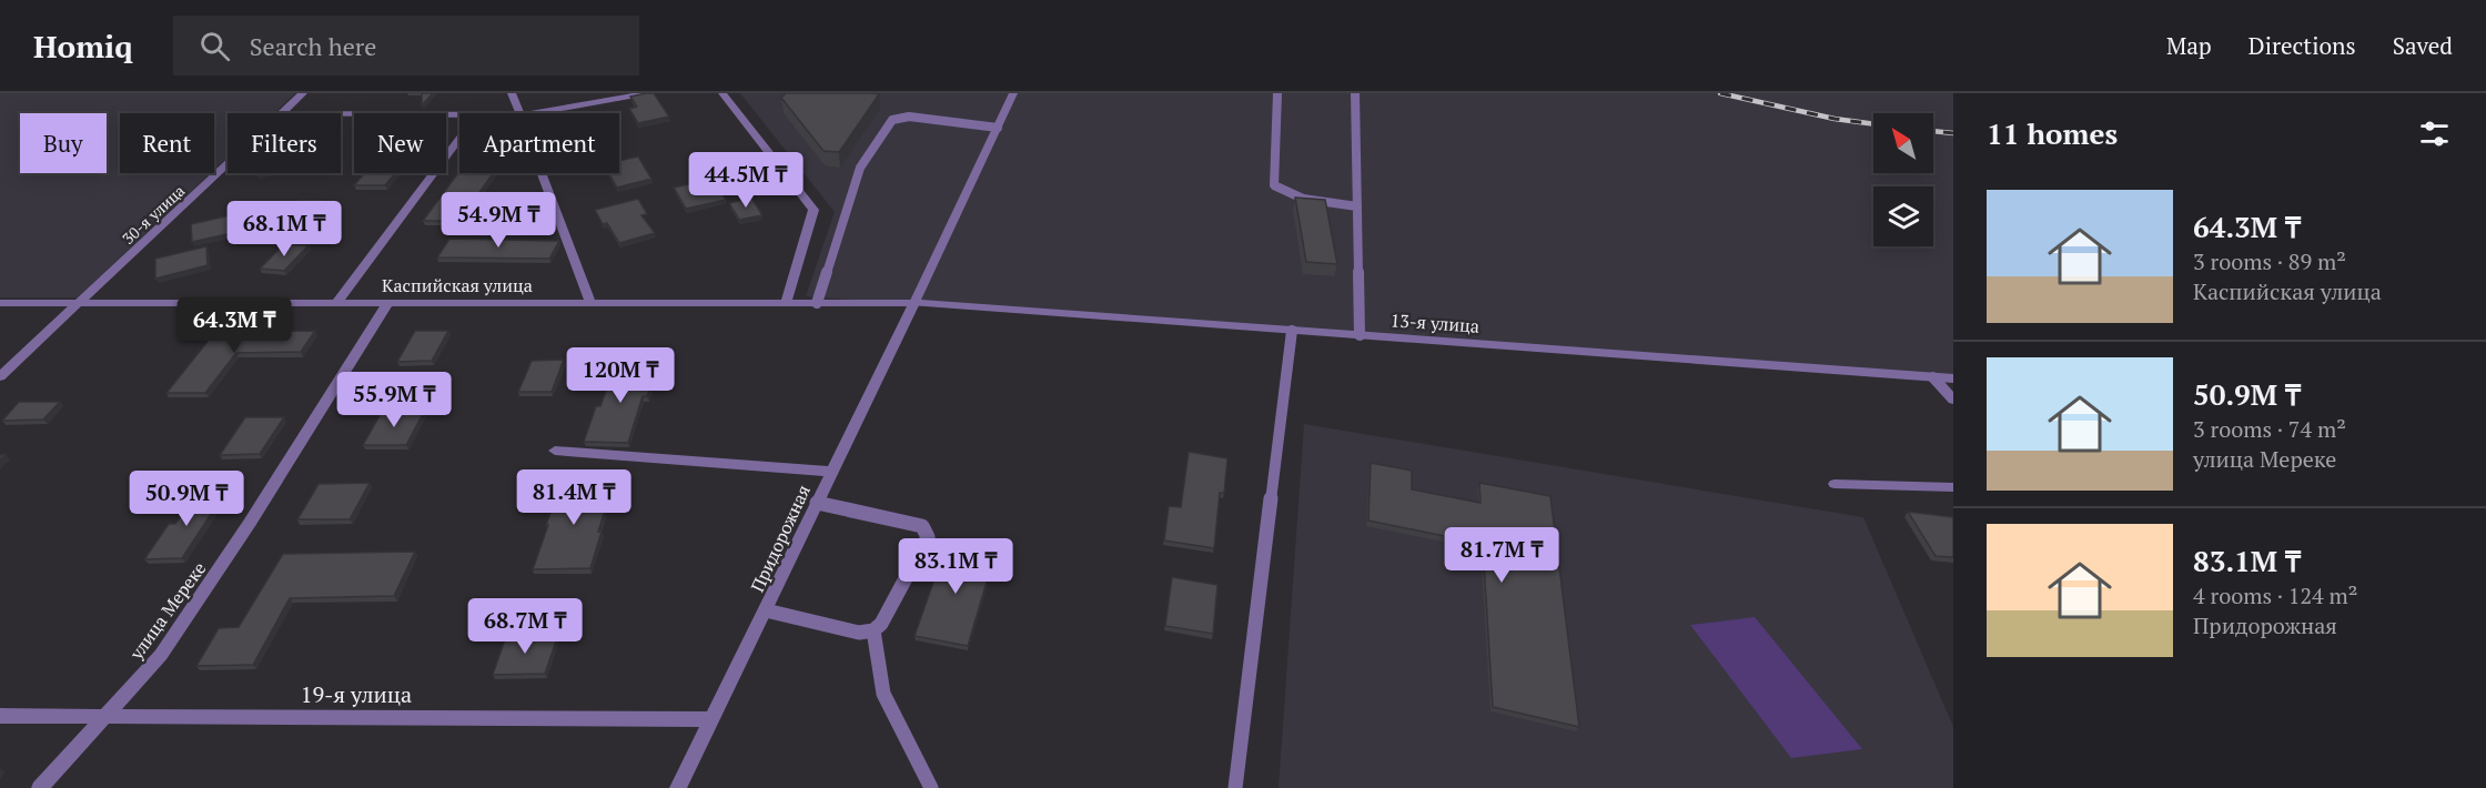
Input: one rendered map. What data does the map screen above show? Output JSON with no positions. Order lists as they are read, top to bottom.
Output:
{
  "streets": {
    "street": [
      "30-я улица",
      "Каспийская улица",
      "13-я улица",
      "Придорожная",
      "улица Мереке",
      "19-я улица"
    ]
  },
  "crossings": [
    ["30-я улица", "Каспийская улица"],
    ["Каспийская улица", "13-я улица"],
    ["Каспийская улица", "Придорожная"],
    ["Каспийская улица", "улица Мереке"],
    ["13-я улица", "Придорожная"],
    ["Придорожная", "19-я улица"],
    ["улица Мереке", "19-я улица"]
  ],
  "north": "top left",
  "page": {
    "header": "Homiq",
    "search": "Search here",
    "nav": ["Map", "Directions", "Saved"],
    "heading": "11 homes",
    "chip": [
      "Buy",
      "Rent",
      "Filters",
      "New",
      "Apartment"
    ],
    "price": [
      "44.5M ₸",
      "54.9M ₸",
      "68.1M ₸",
      "64.3M ₸",
      "120M ₸",
      "55.9M ₸",
      "81.4M ₸",
      "50.9M ₸",
      "81.7M ₸",
      "83.1M ₸",
      "68.7M ₸"
    ],
    "list": [
      {
        "name": "64.3M ₸",
        "note": "3 rooms · 89 m² · Каспийская улица"
      },
      {
        "name": "50.9M ₸",
        "note": "3 rooms · 74 m² · улица Мереке"
      },
      {
        "name": "83.1M ₸",
        "note": "4 rooms · 124 m² · Придорожная"
      }
    ]
  }
}
